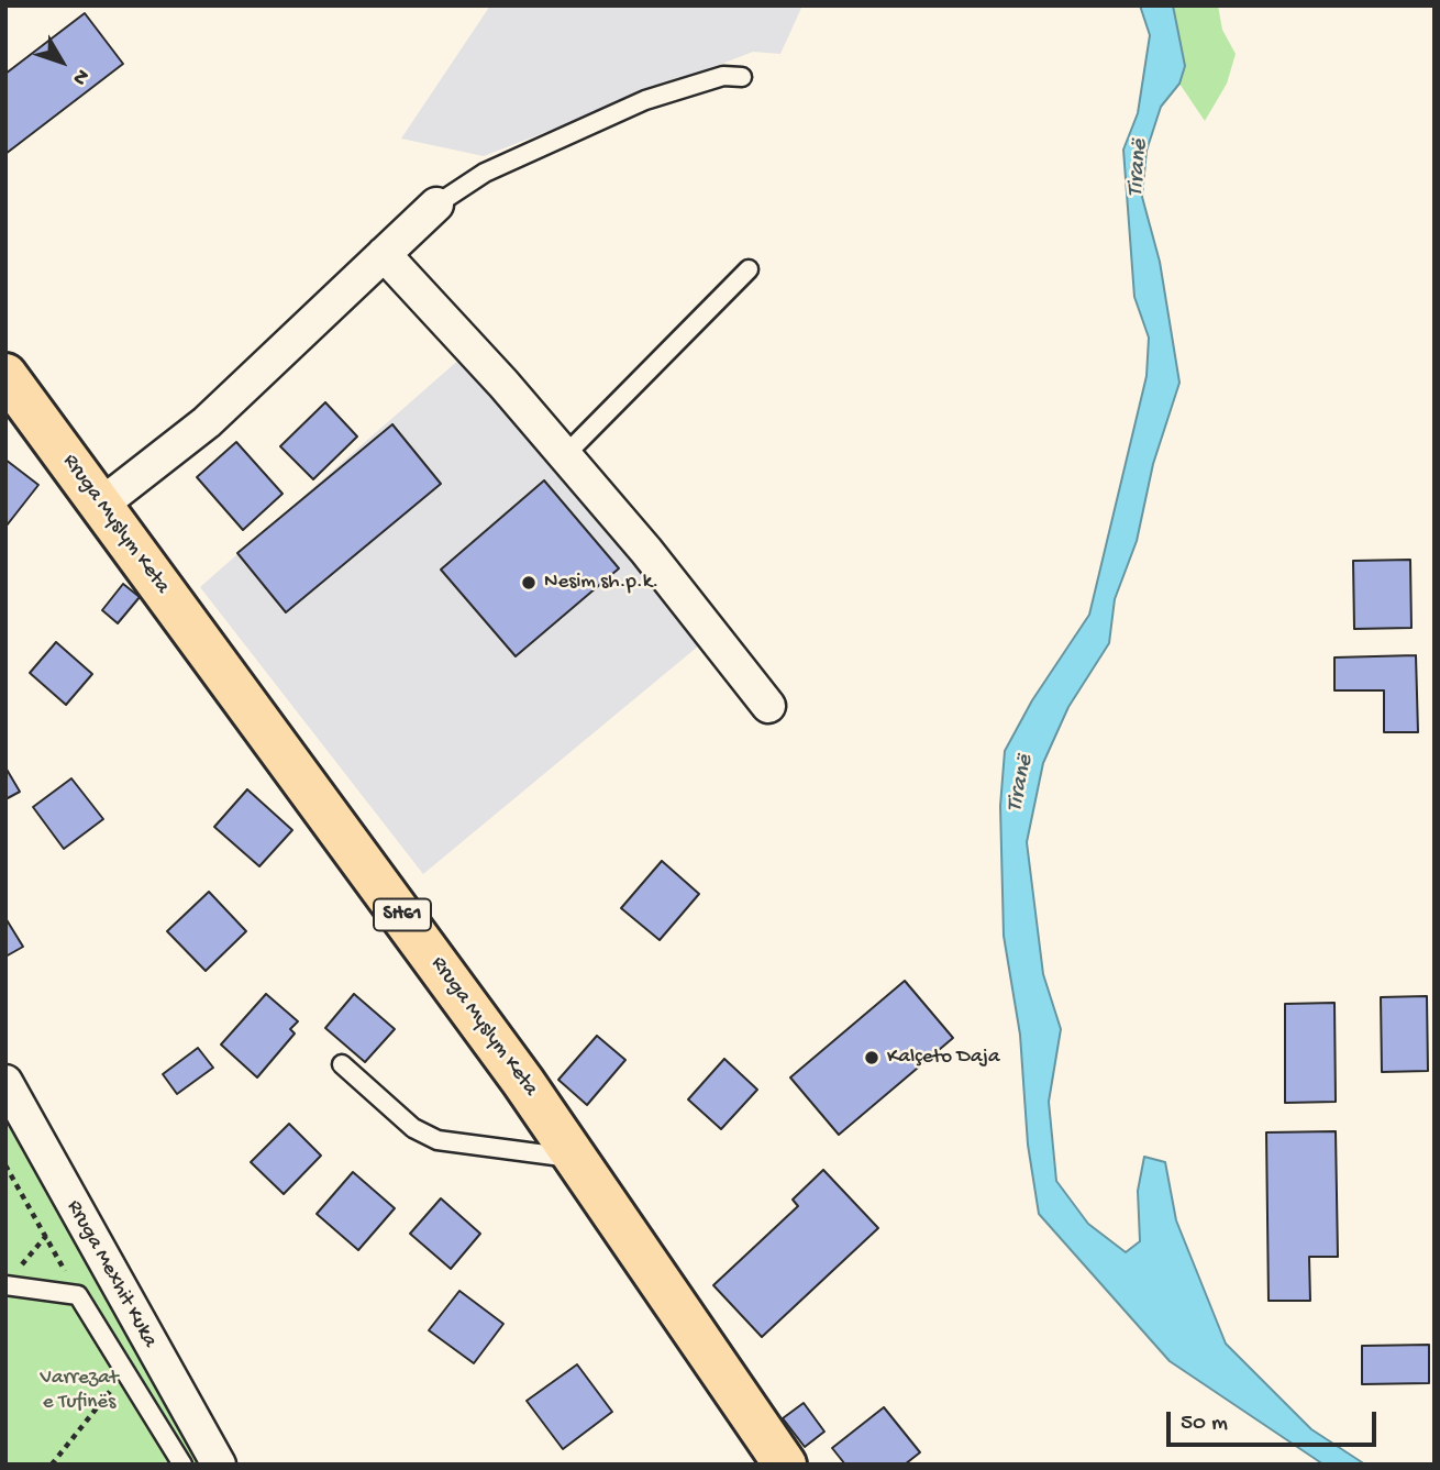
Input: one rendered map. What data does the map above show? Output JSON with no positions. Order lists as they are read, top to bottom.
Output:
{
  "streets": {
    "main road": ["Rruga Myslym Keta", "SH61"],
    "street": ["Rruga Mexhit Kuka"]
  },
  "water": ["Tiranë"],
  "parks": ["Varrezat e Tufinës"],
  "places": ["Nesim sh.p.k.", "Kalçeto Daja"],
  "scale_bar": "50 m",
  "north": "bottom right"
}
